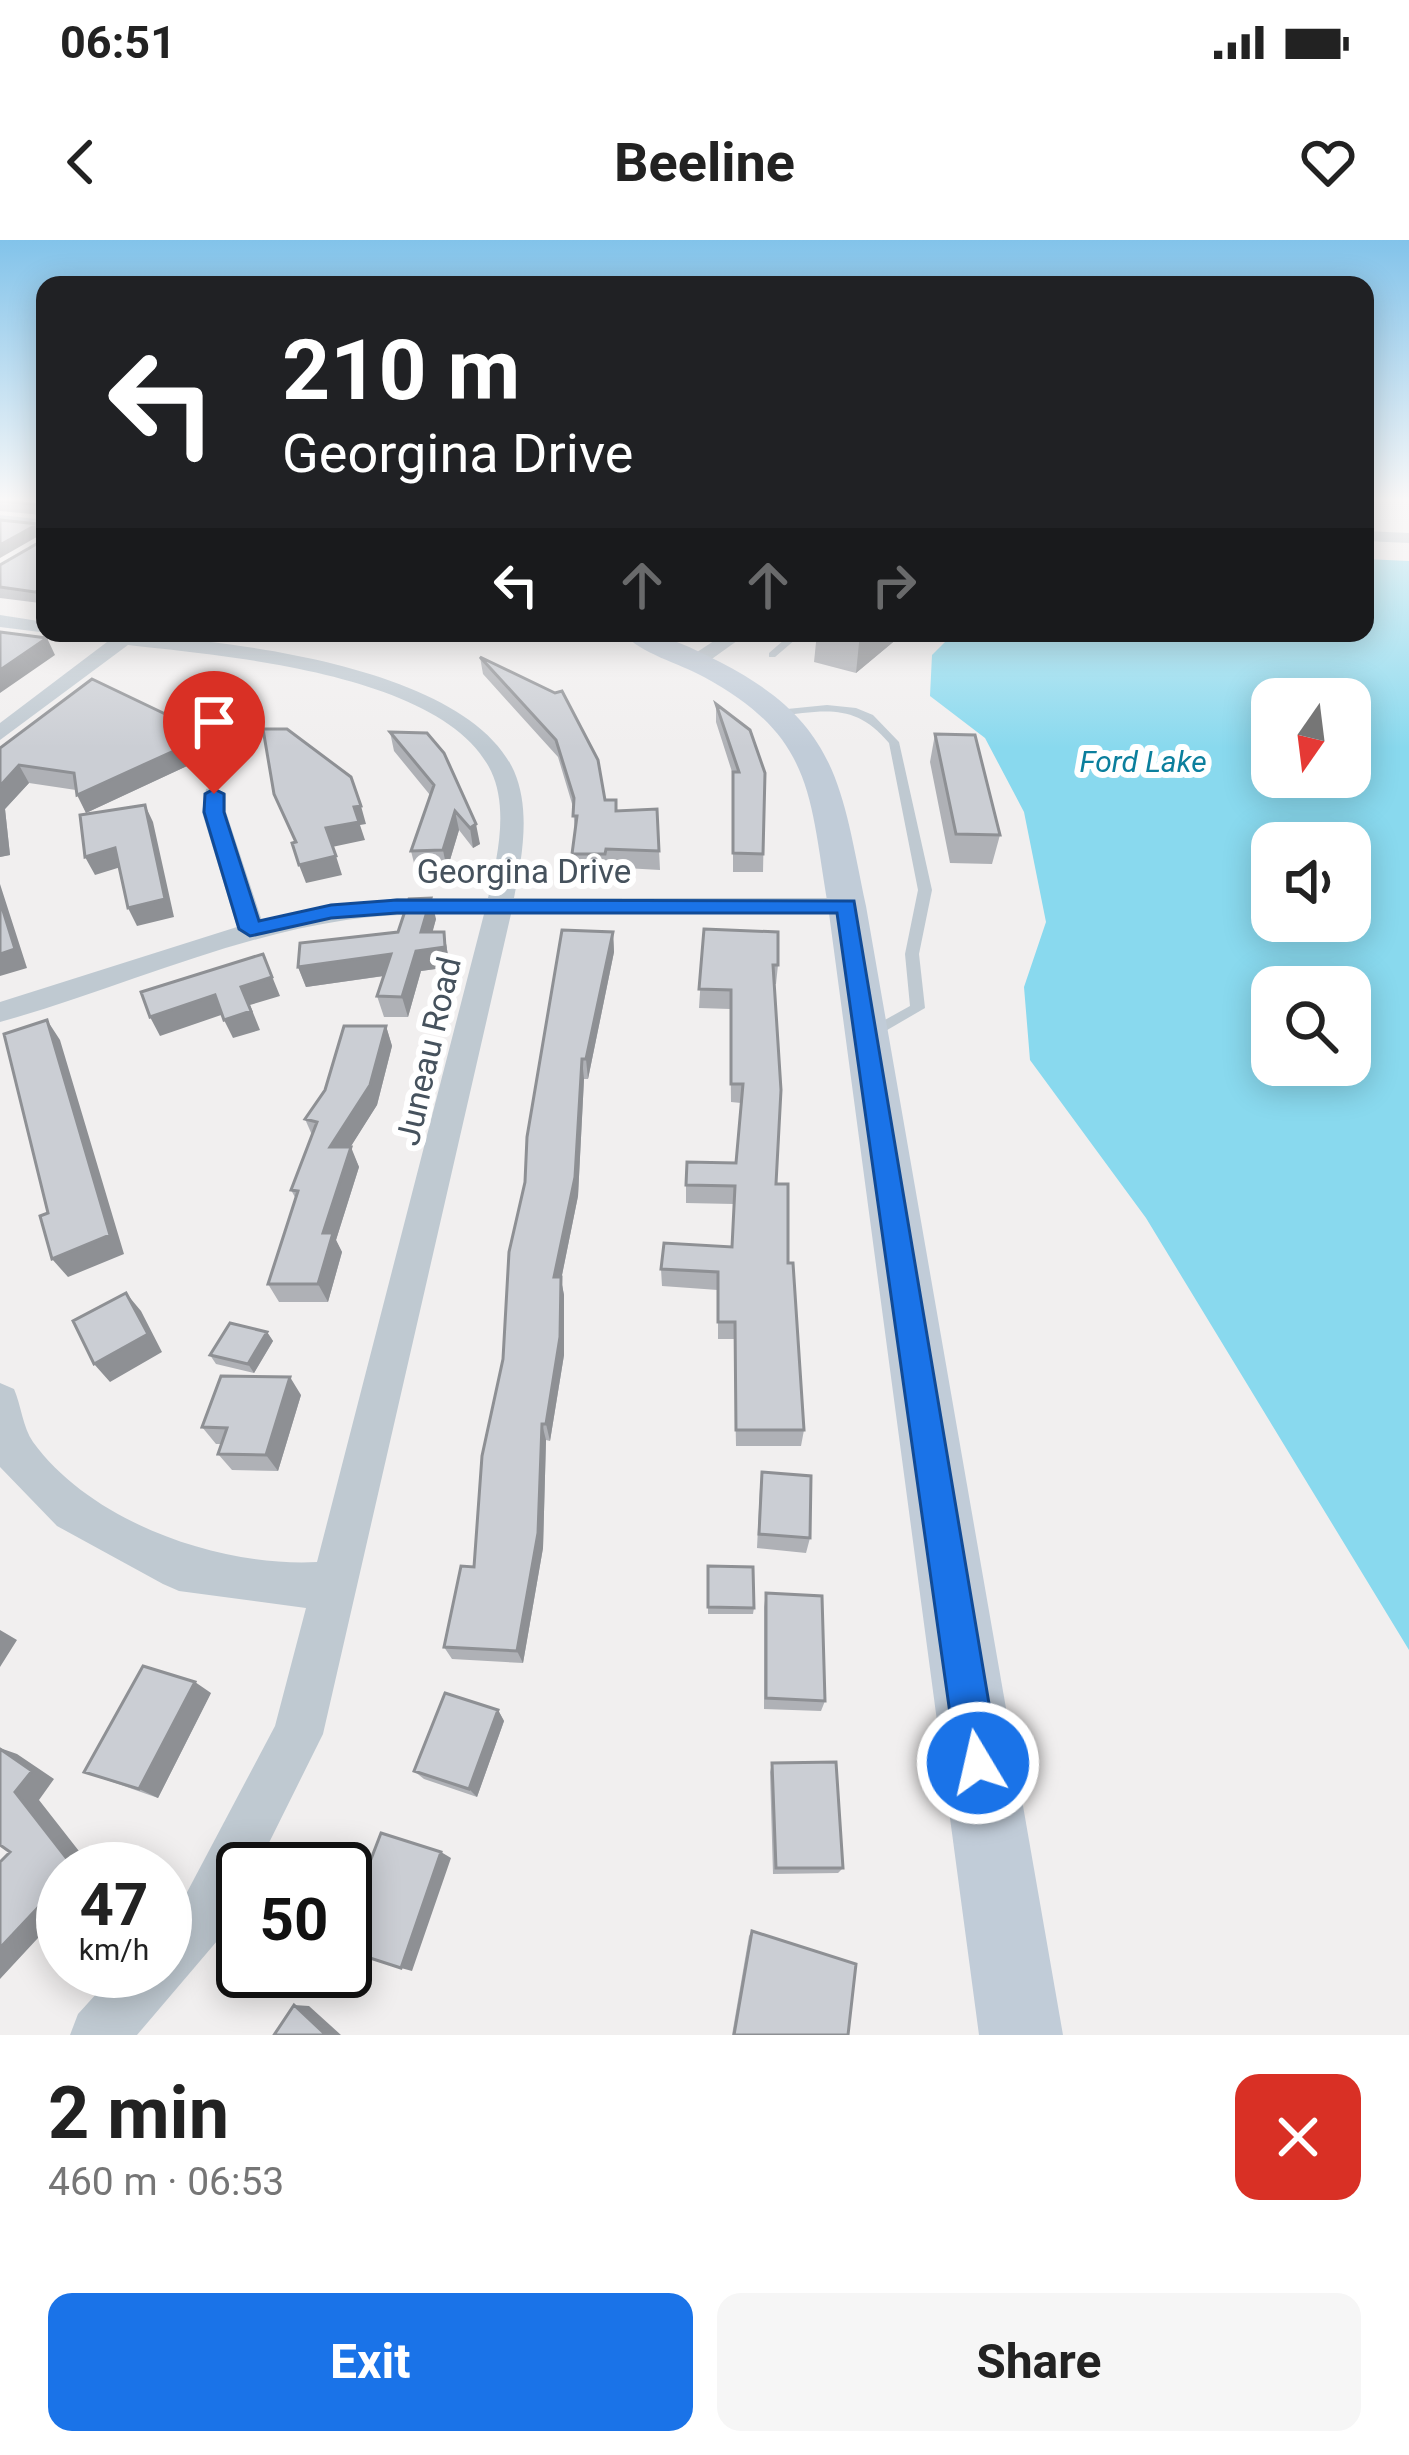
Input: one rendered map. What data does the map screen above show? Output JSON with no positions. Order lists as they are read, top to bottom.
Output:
{
  "streets": {
    "street": ["Georgina Drive", "Juneau Road"]
  },
  "crossings": [
    ["Georgina Drive", "Juneau Road"]
  ],
  "water": ["Ford Lake"],
  "north": "bottom",
  "page": {
    "status": "06:51",
    "header": "Beeline",
    "turn": ["210 m", "Georgina Drive"],
    "speed": "47 km/h",
    "limit": "50",
    "heading": ["2 min", "460 m · 06:53"],
    "buttons": ["Exit", "Share"]
  }
}
